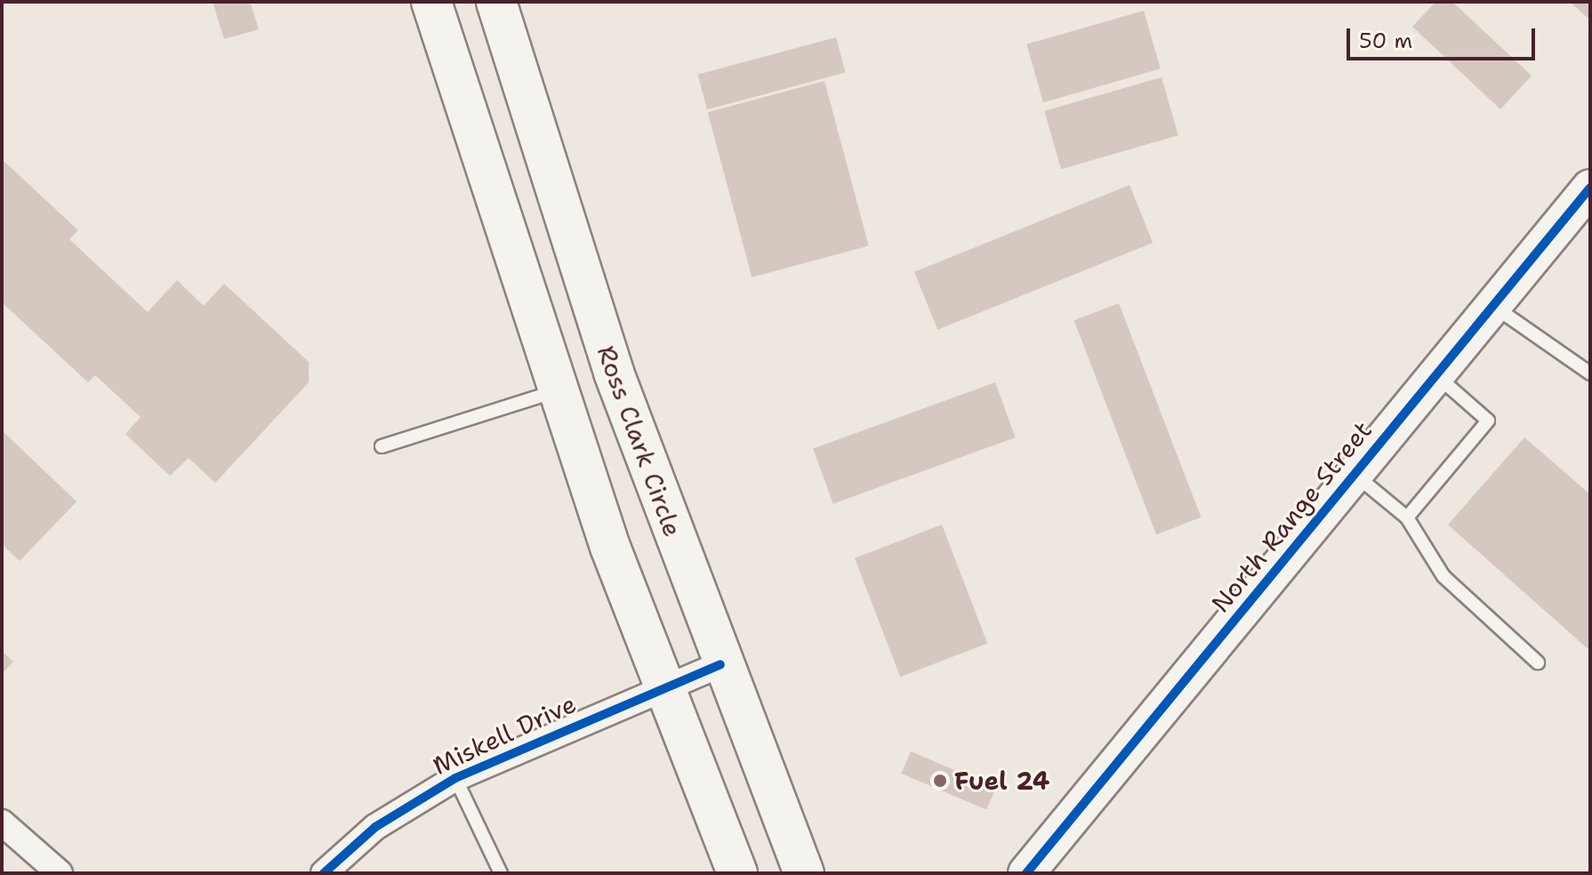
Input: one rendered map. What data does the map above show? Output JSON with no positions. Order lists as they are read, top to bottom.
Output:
{
  "streets": {
    "highway": ["Ross Clark Circle"],
    "street": ["North Range Street", "Miskell Drive"]
  },
  "crossings": [
    ["Ross Clark Circle", "Miskell Drive"]
  ],
  "places": ["Fuel 24"],
  "scale_bar": "50 m"
}
